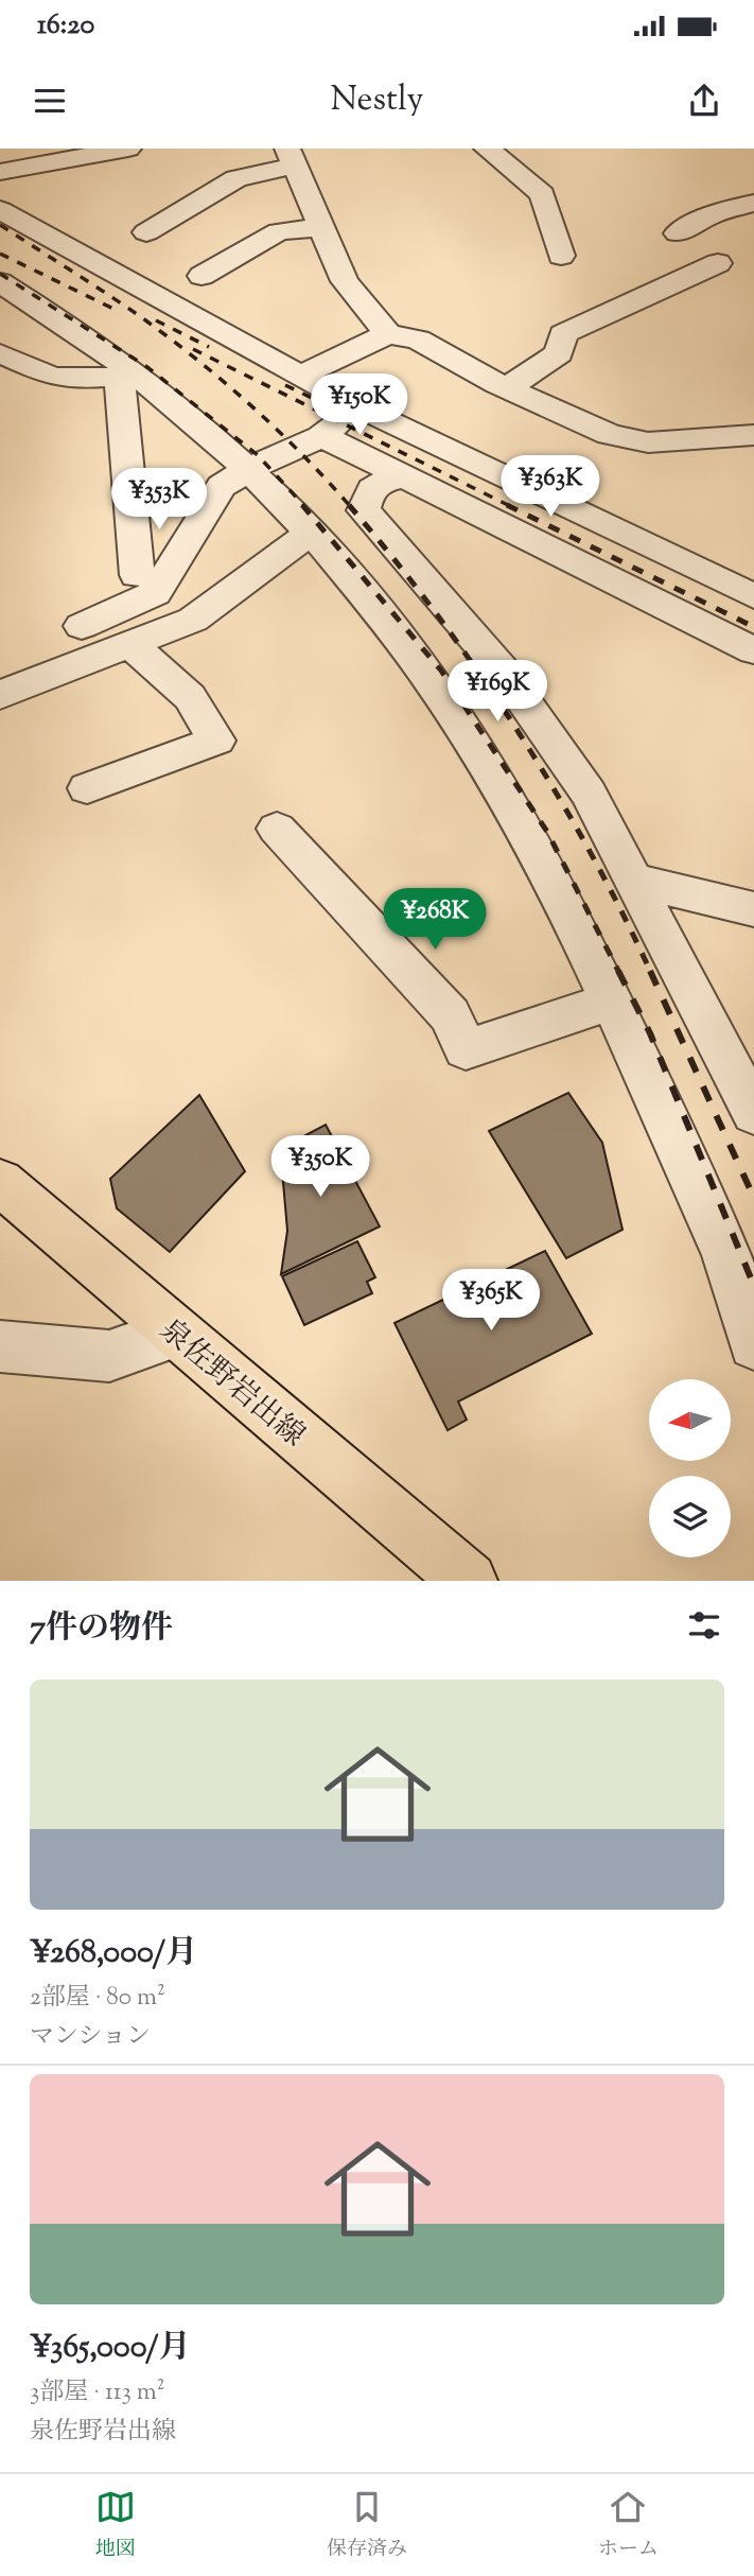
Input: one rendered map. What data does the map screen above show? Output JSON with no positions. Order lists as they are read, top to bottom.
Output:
{
  "streets": {
    "main road": ["泉佐野岩出線"]
  },
  "north": "left",
  "page": {
    "status": "16:20",
    "header": "Nestly",
    "price": [
      "¥150K",
      "¥363K",
      "¥353K",
      "¥169K",
      "¥268K",
      "¥350K",
      "¥365K"
    ],
    "heading": "7件の物件",
    "list": [
      {
        "name": "¥268,000/月",
        "note": "2部屋 · 80 m² · マンション"
      },
      {
        "name": "¥365,000/月",
        "note": "3部屋 · 113 m² · 泉佐野岩出線"
      }
    ],
    "tabs": ["地図", "保存済み", "ホーム"]
  }
}
